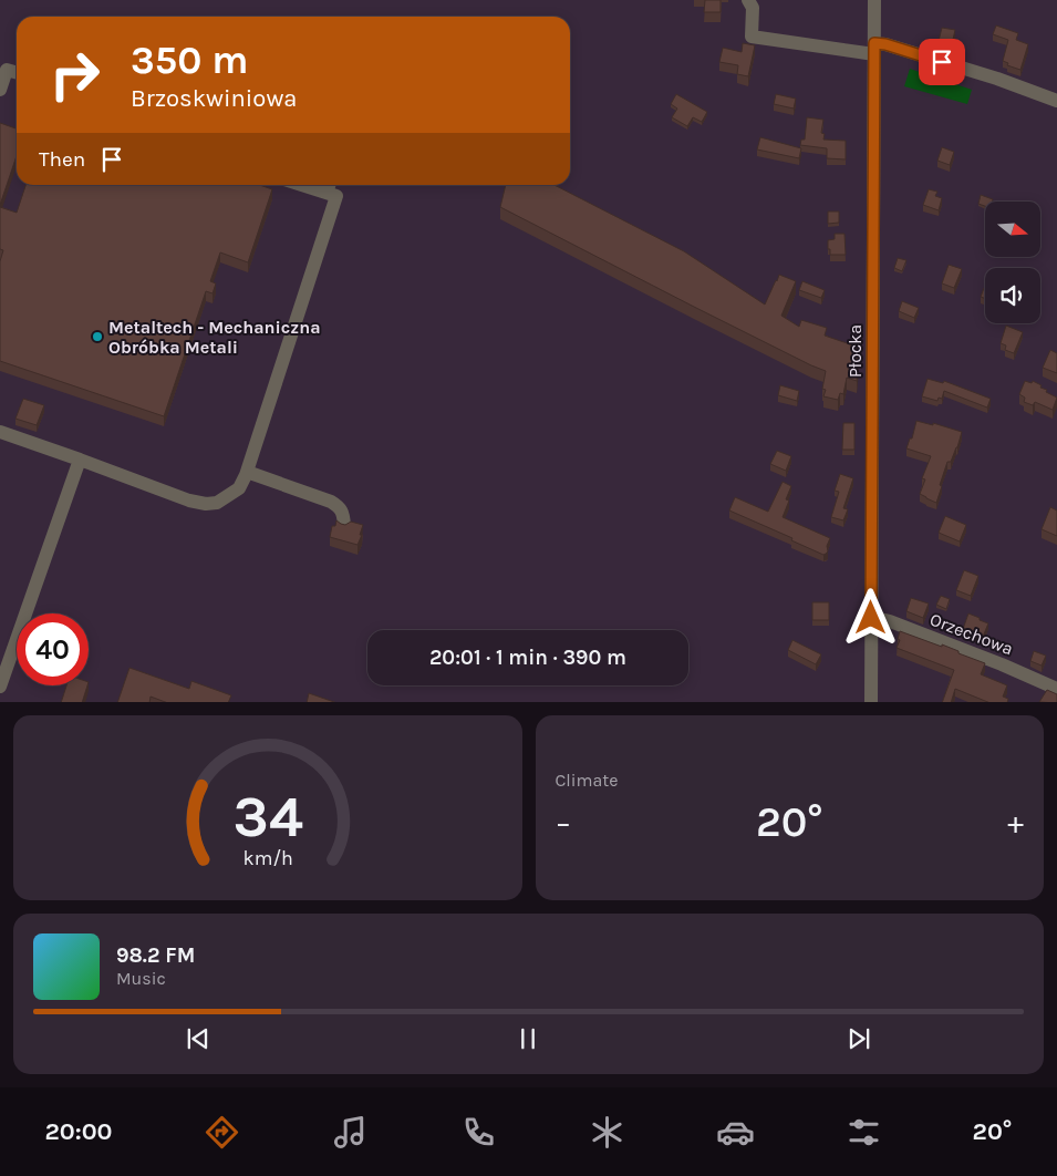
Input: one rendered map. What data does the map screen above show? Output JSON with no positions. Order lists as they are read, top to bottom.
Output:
{
  "streets": {
    "street": ["Płocka", "Orzechowa"]
  },
  "crossings": [
    ["Płocka", "Orzechowa"]
  ],
  "places": ["Metaltech - Mechaniczna Obróbka Metali"],
  "north": "right",
  "page": {
    "turn": ["350 m", "Brzoskwiniowa"],
    "then": "Then",
    "limit": "40",
    "trip": "20:01 · 1 min · 390 m",
    "tile": "Climate",
    "heat": ["−", "20°", "+"],
    "song": ["98.2 FM", "Music"],
    "tabs": ["20:00", "20°"],
    "gauge": ["34", "km/h"]
  }
}
